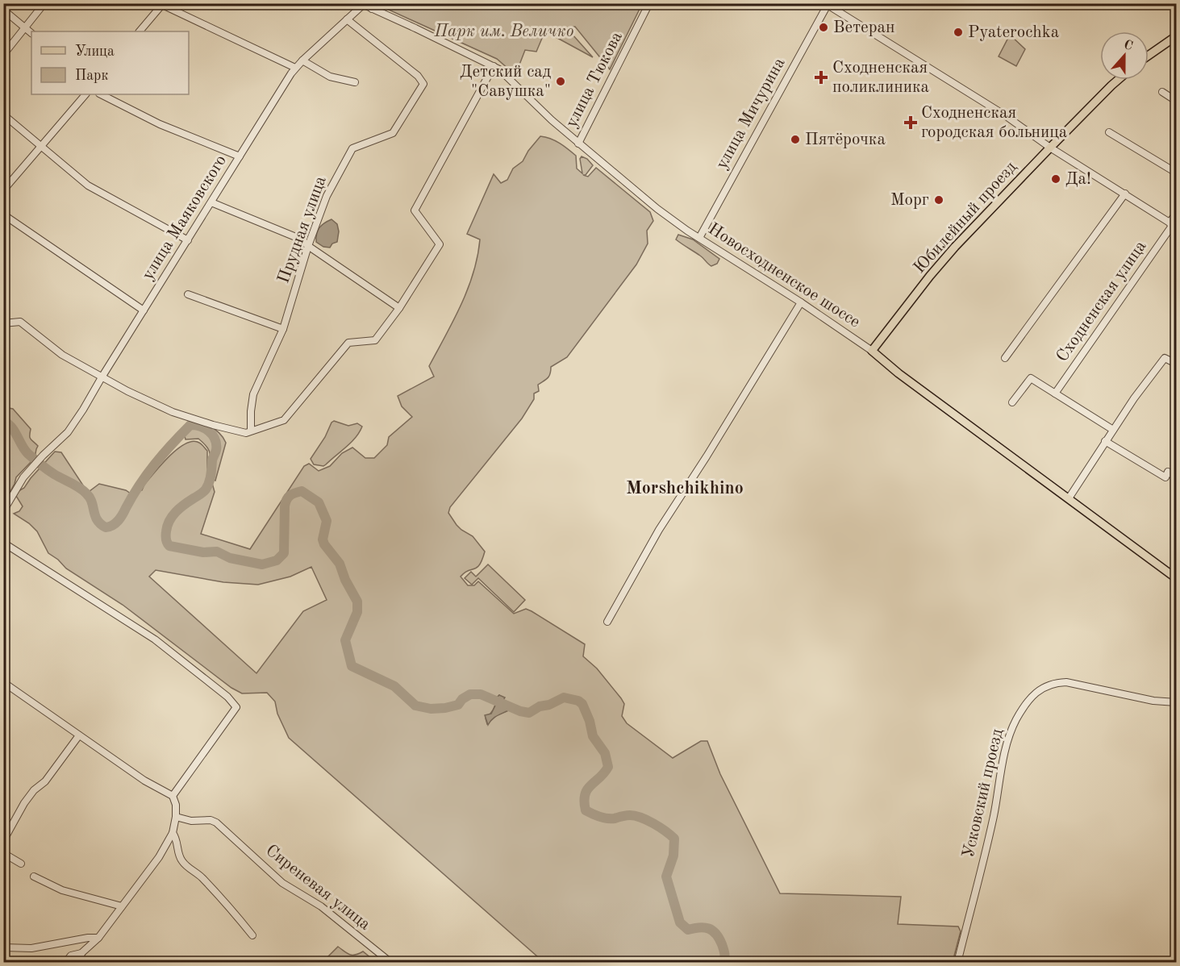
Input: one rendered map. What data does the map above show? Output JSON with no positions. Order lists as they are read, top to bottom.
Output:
{
  "streets": {
    "main road": ["Юбилейный проезд", "Новосходненское шоссе"],
    "street": [
      "улица Тюкова",
      "улица Мичурина",
      "улица Маяковского",
      "Прудная улица",
      "Сходненская улица",
      "Усковский проезд",
      "Сиреневая улица"
    ]
  },
  "crossings": [
    ["улица Тюкова", "Новосходненское шоссе"],
    ["улица Мичурина", "Новосходненское шоссе"],
    ["улица Маяковского", "Прудная улица"],
    ["улица Маяковского", "Новосходненское шоссе"],
    ["Юбилейный проезд", "Новосходненское шоссе"]
  ],
  "districts": ["Morshchikhino"],
  "parks": ["Парк им. Величко"],
  "places": {
    "other": [
      "Ветеран",
      "Pyaterochka",
      "Детский сад \"Савушка\"",
      "Пятёрочка",
      "Да!",
      "Морг"
    ],
    "health": ["Сходненская поликлиника", "Сходненская городская больница"]
  },
  "legend": ["Улица", "Парк"],
  "north": "top"
}
